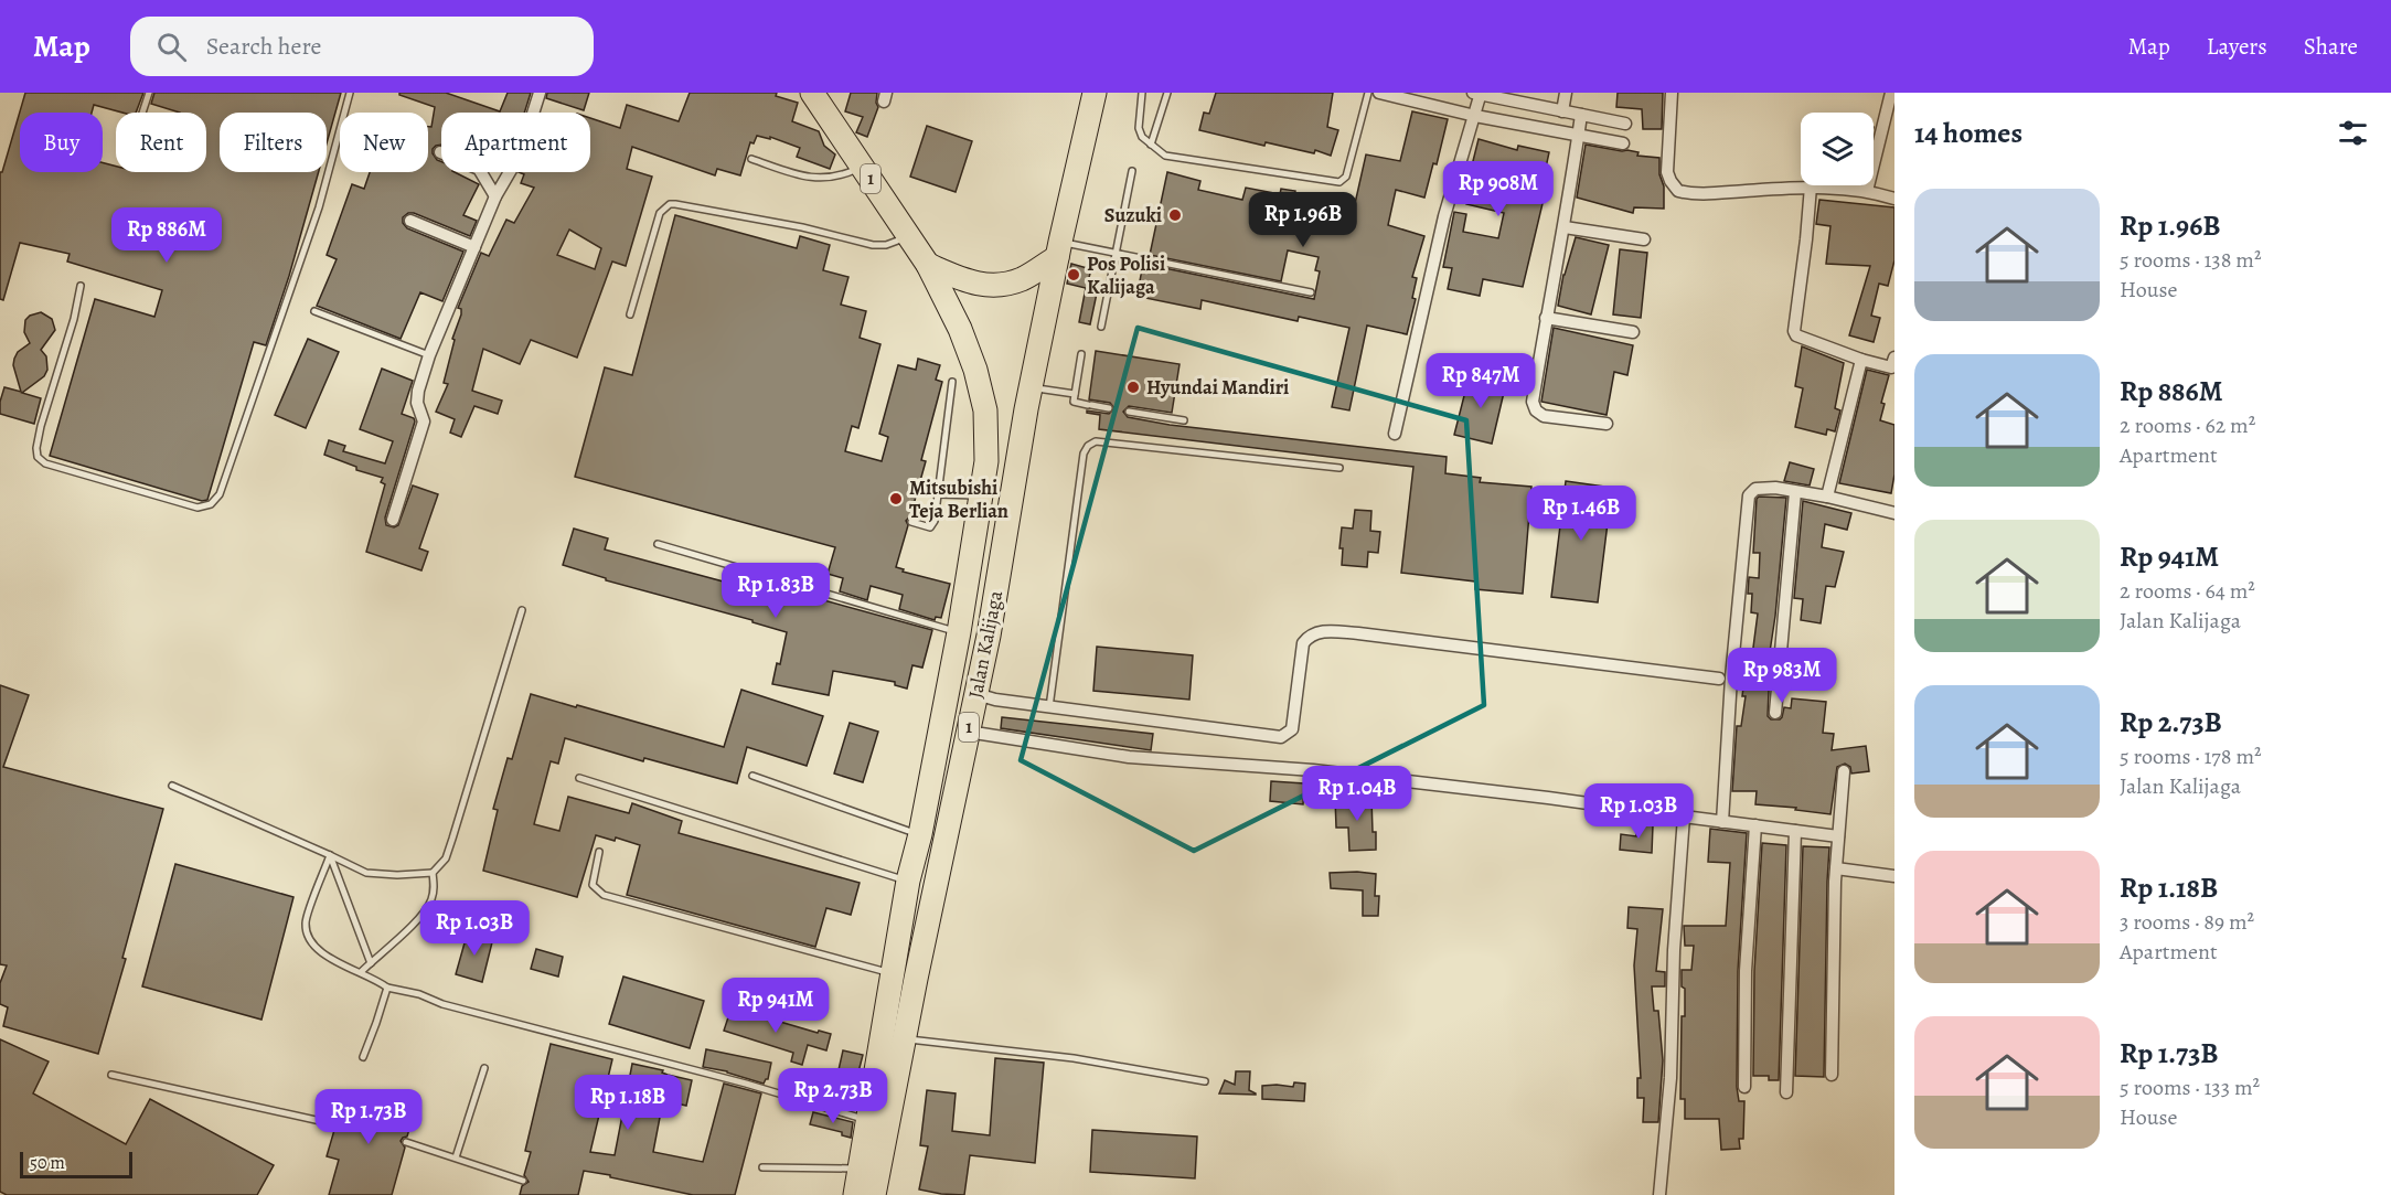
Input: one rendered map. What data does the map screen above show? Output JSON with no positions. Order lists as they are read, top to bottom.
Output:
{
  "streets": {
    "highway": ["1", "Jalan Kalijaga"]
  },
  "crossings": [
    ["1", "Jalan Kalijaga"]
  ],
  "places": [
    "Suzuki",
    "Pos Polisi Kalijaga",
    "Hyundai Mandiri",
    "Mitsubishi Teja Berlian"
  ],
  "scale_bar": "50 m",
  "page": {
    "header": "Map",
    "search": "Search here",
    "nav": ["Map", "Layers", "Share"],
    "heading": "14 homes",
    "chip": [
      "Buy",
      "Rent",
      "Filters",
      "New",
      "Apartment"
    ],
    "price": [
      "Rp 908M",
      "Rp 1.96B",
      "Rp 886M",
      "Rp 847M",
      "Rp 1.46B",
      "Rp 1.83B",
      "Rp 983M",
      "Rp 1.04B",
      "Rp 1.03B",
      "Rp 1.03B",
      "Rp 941M",
      "Rp 2.73B",
      "Rp 1.18B",
      "Rp 1.73B"
    ],
    "list": [
      {
        "name": "Rp 1.96B",
        "note": "5 rooms · 138 m² · House"
      },
      {
        "name": "Rp 886M",
        "note": "2 rooms · 62 m² · Apartment"
      },
      {
        "name": "Rp 941M",
        "note": "2 rooms · 64 m² · Jalan Kalijaga"
      },
      {
        "name": "Rp 2.73B",
        "note": "5 rooms · 178 m² · Jalan Kalijaga"
      },
      {
        "name": "Rp 1.18B",
        "note": "3 rooms · 89 m² · Apartment"
      },
      {
        "name": "Rp 1.73B",
        "note": "5 rooms · 133 m² · House"
      }
    ],
    "scale": "50 m"
  }
}
